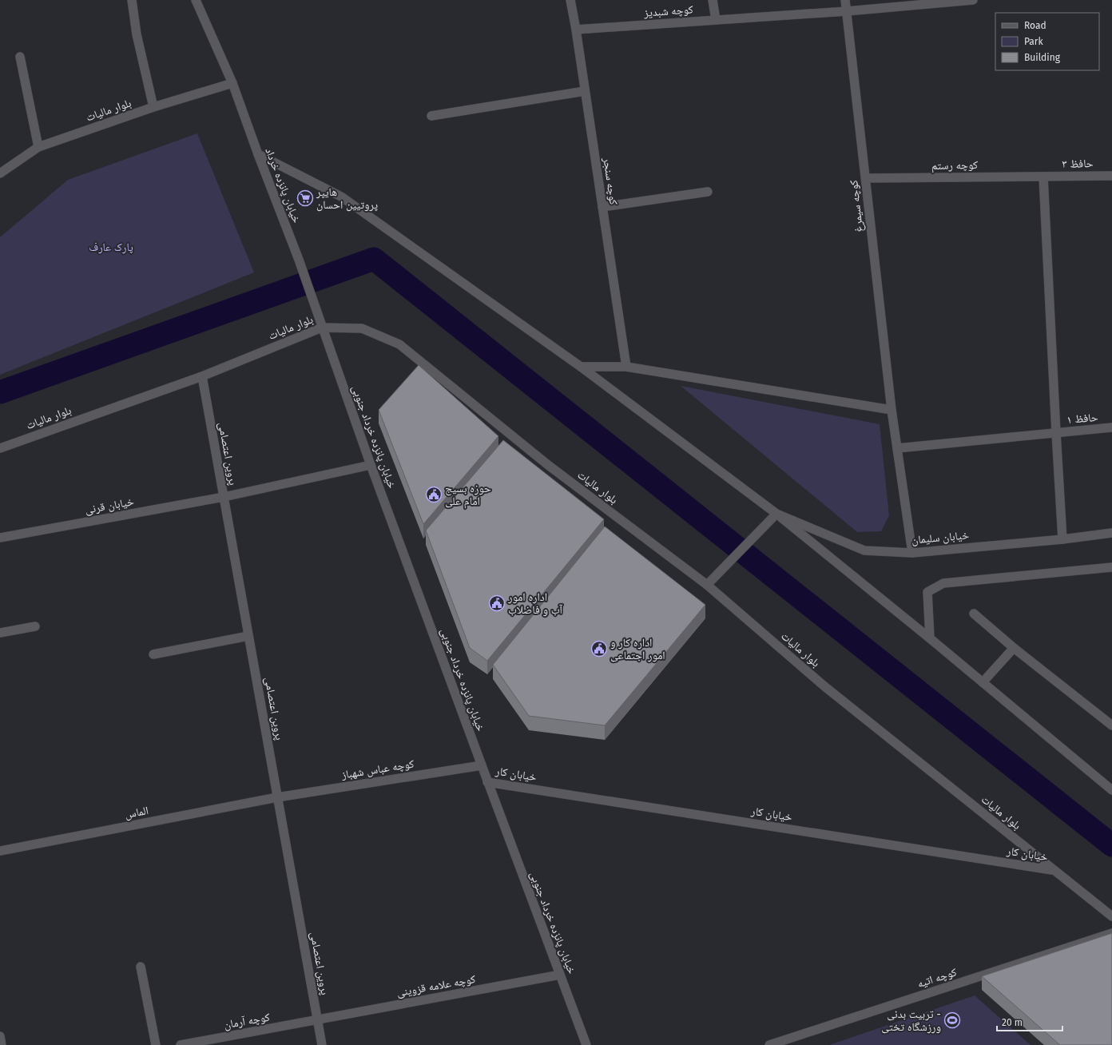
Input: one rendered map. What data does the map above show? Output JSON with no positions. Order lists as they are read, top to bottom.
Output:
{
  "streets": {
    "street": [
      "کوچه شبدیز",
      "بلوار مالیات",
      "حافظ ۳",
      "کوچه رستم",
      "کوچه سنجر",
      "خیابان پانزده خرداد",
      "کوچه سیمرغ",
      "حافظ ۱",
      "خیابان پانزده خرداد جنوبی",
      "پروین اعتصامی",
      "خیابان قرنی",
      "خیابان سلیمان",
      "کوچه عباس شهباز",
      "خیابان کار",
      "الماس",
      "کوچه اتیه",
      "کوچه علامه قزوینی",
      "کوچه آرمان"
    ]
  },
  "crossings": [
    ["کوچه شبدیز", "کوچه سنجر"],
    ["کوچه شبدیز", "کوچه سیمرغ"],
    ["بلوار مالیات", "خیابان پانزده خرداد"],
    ["بلوار مالیات", "خیابان پانزده خرداد جنوبی"],
    ["بلوار مالیات", "پروین اعتصامی"],
    ["بلوار مالیات", "خیابان کار"],
    ["حافظ ۳", "کوچه رستم"],
    ["کوچه رستم", "کوچه سیمرغ"],
    ["خیابان پانزده خرداد", "خیابان پانزده خرداد جنوبی"],
    ["کوچه سیمرغ", "حافظ ۱"],
    ["کوچه سیمرغ", "خیابان سلیمان"],
    ["خیابان پانزده خرداد جنوبی", "خیابان قرنی"],
    ["خیابان پانزده خرداد جنوبی", "کوچه عباس شهباز"],
    ["خیابان پانزده خرداد جنوبی", "خیابان کار"],
    ["خیابان پانزده خرداد جنوبی", "کوچه علامه قزوینی"],
    ["پروین اعتصامی", "خیابان قرنی"],
    ["پروین اعتصامی", "کوچه عباس شهباز"],
    ["پروین اعتصامی", "الماس"],
    ["پروین اعتصامی", "کوچه علامه قزوینی"],
    ["پروین اعتصامی", "کوچه آرمان"],
    ["کوچه عباس شهباز", "الماس"],
    ["کوچه علامه قزوینی", "کوچه آرمان"]
  ],
  "parks": ["پارک عارف"],
  "places": {
    "supermarket": ["هایپر پروتیین احسان"],
    "public building": ["حوزه بسیج امام علی", "اداره امور آب و فاضلاب", "اداره کار و امور اجتماعی"],
    "sports": ["تربیت بدنی - ورزشگاه تختی"]
  },
  "legend": ["Road", "Park", "Building"],
  "scale_bar": "20 m"
}
